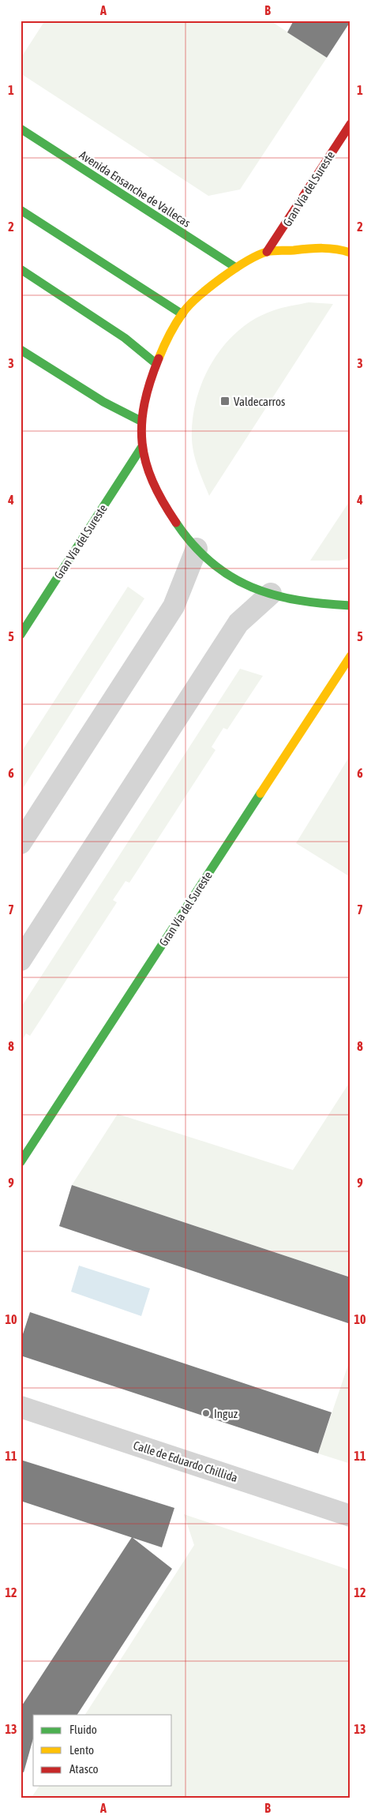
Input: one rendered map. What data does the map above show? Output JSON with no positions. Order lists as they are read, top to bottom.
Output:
{
  "streets": {
    "street": ["Avenida Ensanche de Vallecas", "Gran Vía del Sureste", "Calle de Eduardo Chillida"]
  },
  "places": {
    "transit": ["Valdecarros"],
    "other": ["Inguz"]
  },
  "legend": ["Fluido", "Lento", "Atasco"],
  "grid": {
    "columns": ["A", "B"],
    "rows": [
      "1",
      "2",
      "3",
      "4",
      "5",
      "6",
      "7",
      "8",
      "9",
      "10",
      "11",
      "12",
      "13"
    ]
  }
}
